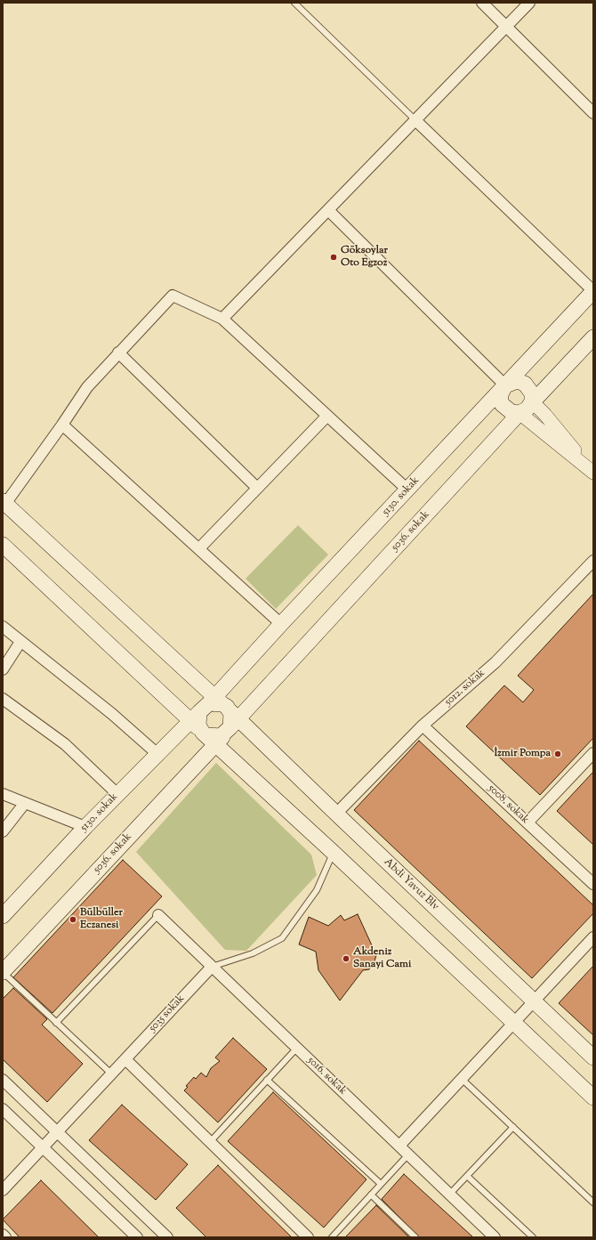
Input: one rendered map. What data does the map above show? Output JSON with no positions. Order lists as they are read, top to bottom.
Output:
{
  "streets": {
    "main road": ["5130. sokak", "5036. sokak", "Abdi Yavuz Blv"],
    "street": [
      "5012. sokak",
      "5008. sokak",
      "5035 sokak",
      "5016. sokak"
    ]
  },
  "crossings": [
    ["5130. sokak", "5036. sokak"],
    ["5130. sokak", "Abdi Yavuz Blv"],
    ["5036. sokak", "Abdi Yavuz Blv"],
    ["5012. sokak", "5008. sokak"],
    ["5012. sokak", "Abdi Yavuz Blv"],
    ["5035 sokak", "5016. sokak"]
  ],
  "places": [
    "Göksoylar Oto Egzoz",
    "İzmir Pompa",
    "Bülbüller Eczanesi",
    "Akdeniz Sanayi Cami"
  ]
}
